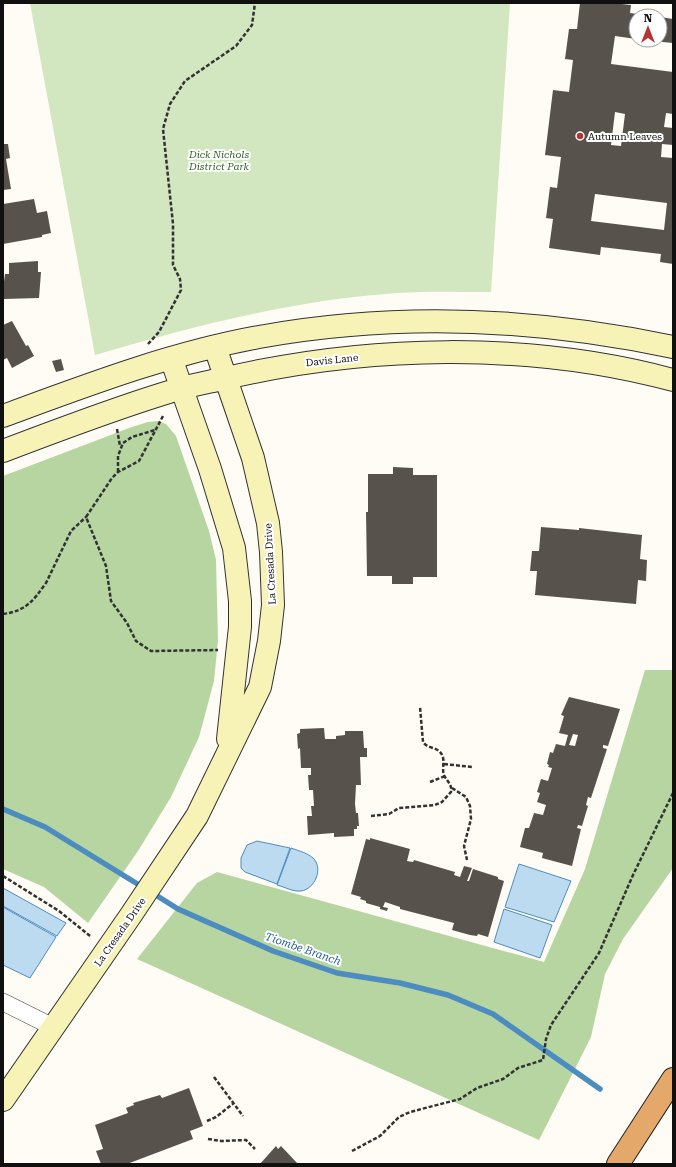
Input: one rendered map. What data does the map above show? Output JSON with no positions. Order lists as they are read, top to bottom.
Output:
{
  "streets": {
    "main road": ["Davis Lane", "La Cresada Drive"]
  },
  "crossings": [
    ["Davis Lane", "La Cresada Drive"]
  ],
  "water": ["Tiombe Branch"],
  "parks": ["Dick Nichols District Park"],
  "places": ["Autumn Leaves"],
  "north": "top"
}
